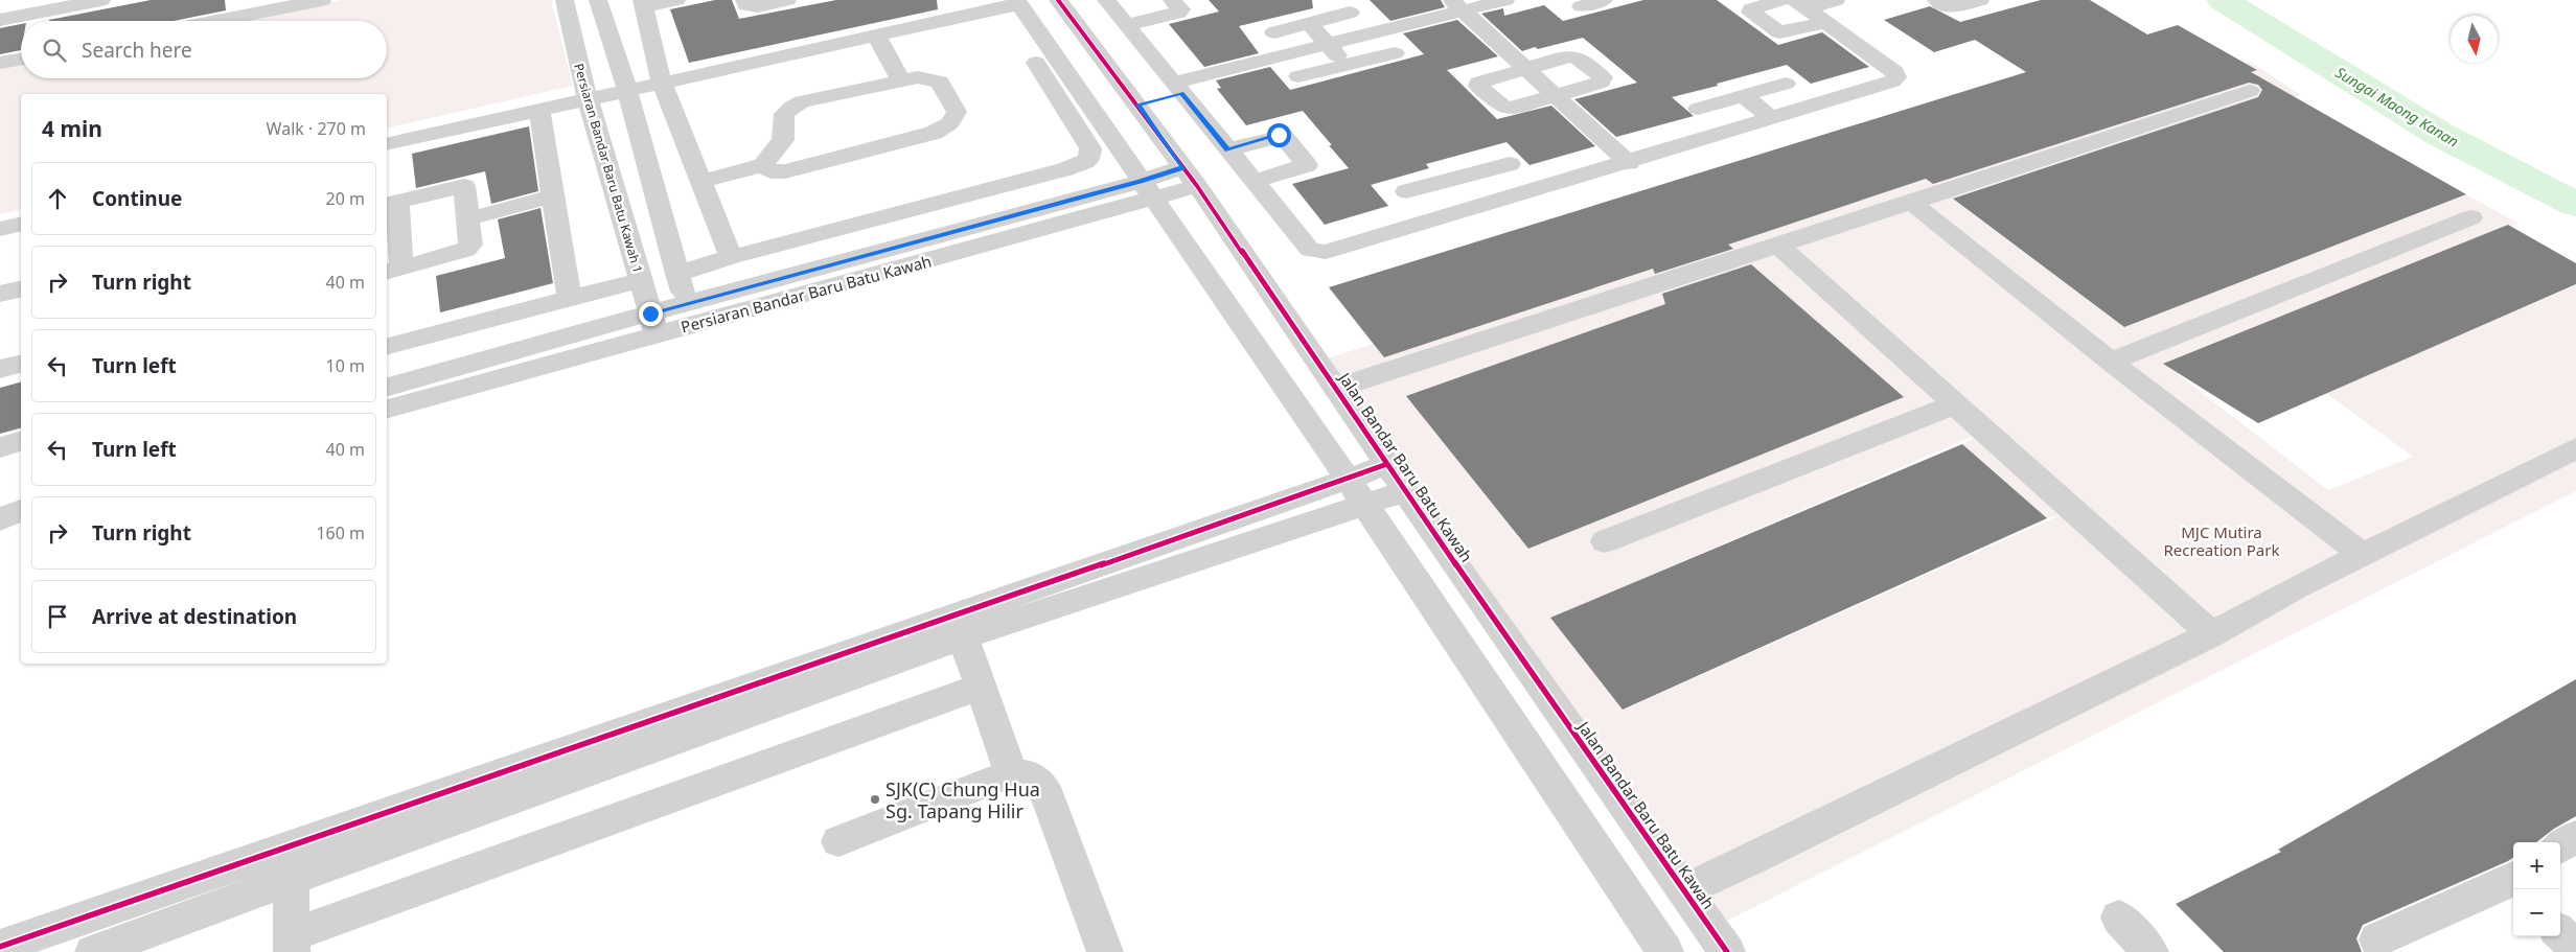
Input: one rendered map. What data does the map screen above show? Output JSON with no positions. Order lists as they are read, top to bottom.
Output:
{
  "streets": {
    "street": ["Persiaran Bandar Baru Batu Kawah 1", "Persiaran Bandar Baru Batu Kawah", "Jalan Bandar Baru Batu Kawah"]
  },
  "crossings": [
    ["Persiaran Bandar Baru Batu Kawah 1", "Persiaran Bandar Baru Batu Kawah"],
    ["Persiaran Bandar Baru Batu Kawah", "Jalan Bandar Baru Batu Kawah"]
  ],
  "water": ["Sungai Maong Kanan"],
  "parks": ["MJC Mutira Recreation Park"],
  "places": ["SJK(C) Chung Hua Sg. Tapang Hilir"],
  "north": "bottom",
  "page": {
    "search": "Search here",
    "heading": ["4 min", "Walk · 270 m"],
    "list": [
      ["Continue", "20 m"],
      ["Turn right", "40 m"],
      ["Turn left", "10 m"],
      ["Turn left", "40 m"],
      ["Turn right", "160 m"],
      "Arrive at destination"
    ],
    "map_buttons": ["+", "−"]
  }
}
